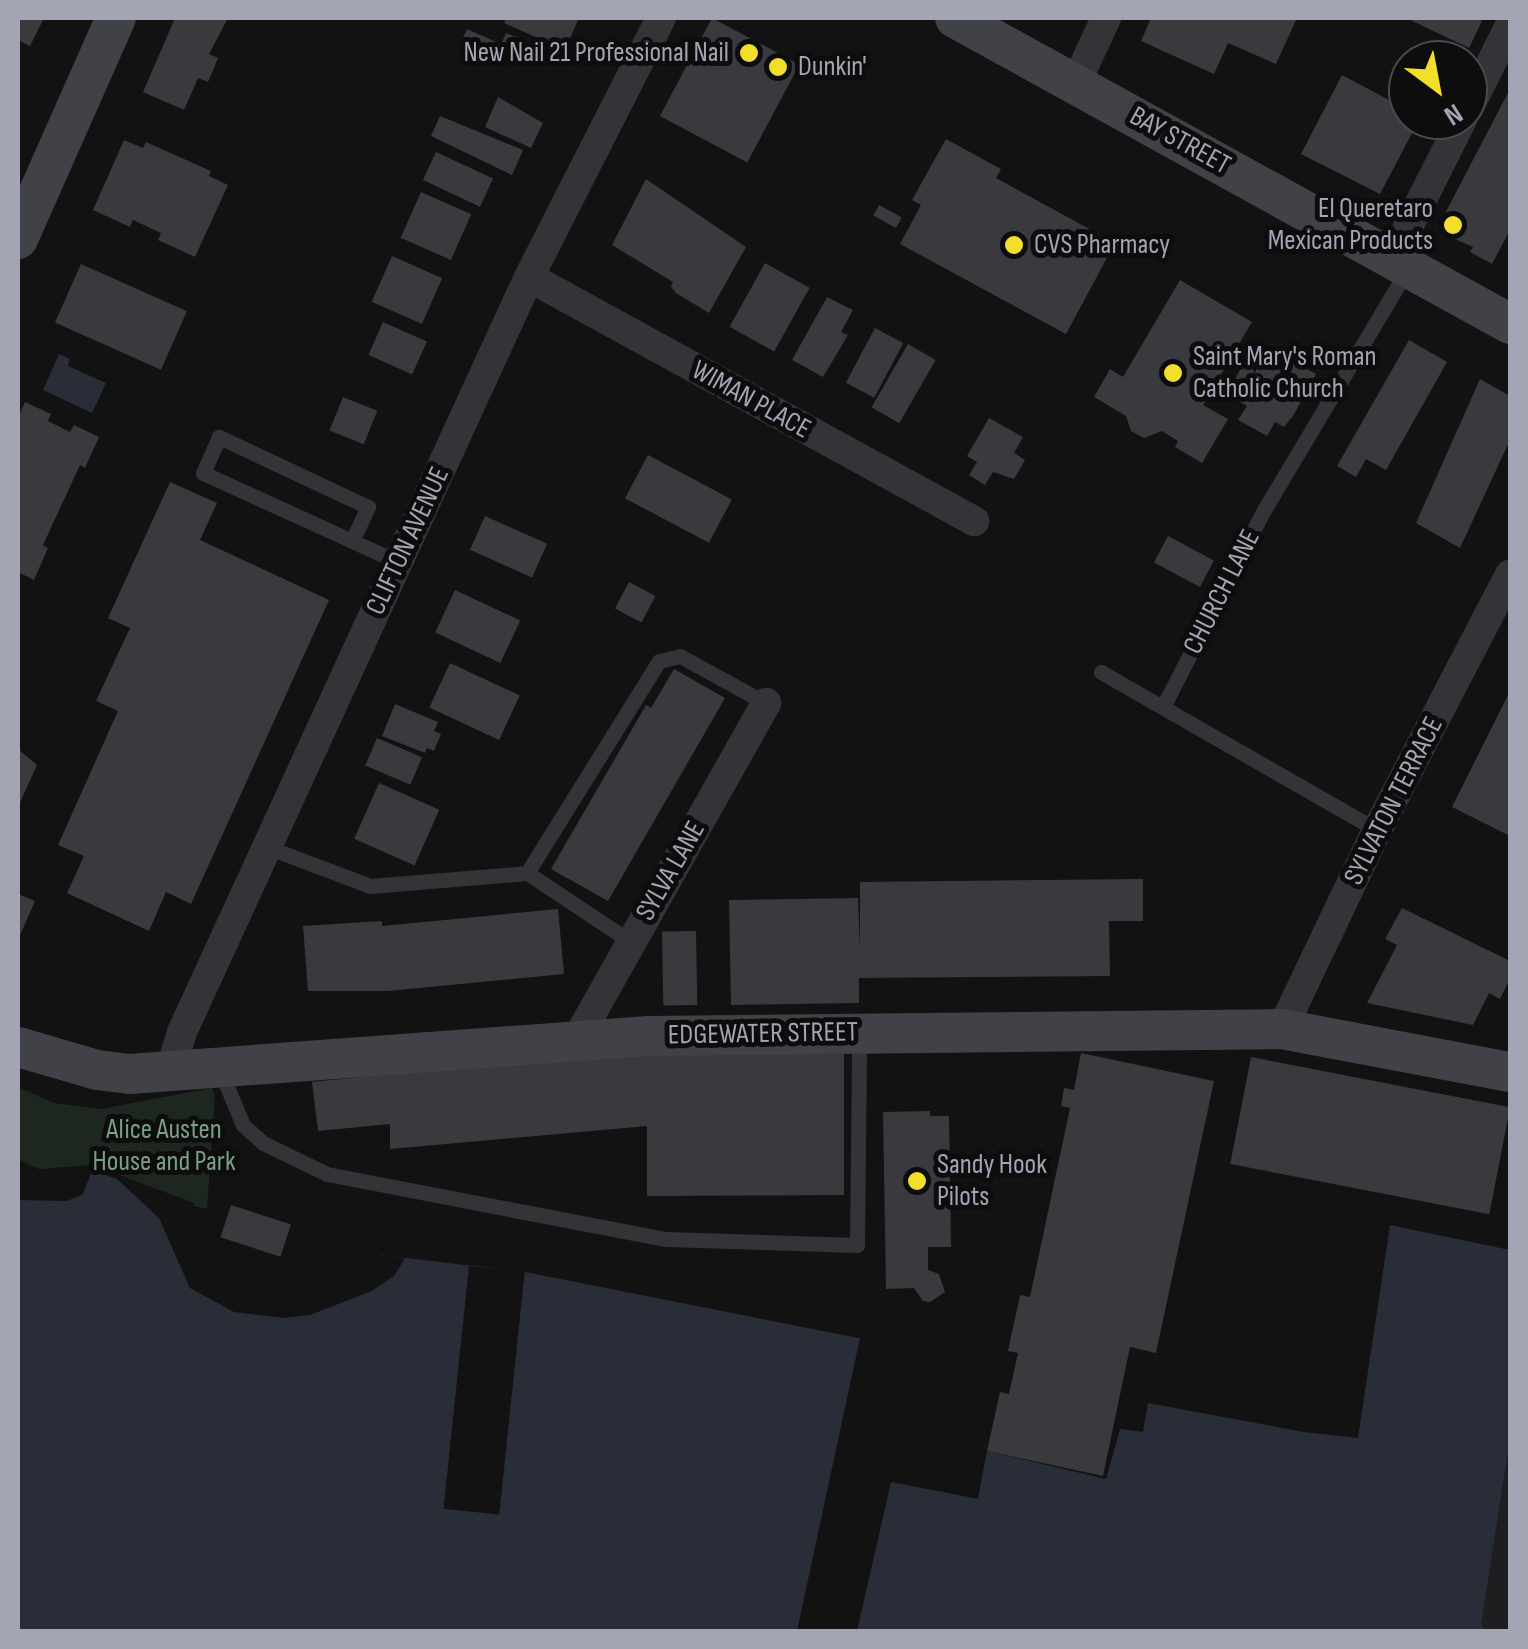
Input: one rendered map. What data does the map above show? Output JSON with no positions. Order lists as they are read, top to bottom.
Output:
{
  "streets": {
    "street": [
      "BAY STREET",
      "WIMAN PLACE",
      "CLIFTON AVENUE",
      "SYLVATON TERRACE",
      "SYLVA LANE",
      "EDGEWATER STREET"
    ],
    "lane": ["CHURCH LANE"]
  },
  "crossings": [
    ["BAY STREET", "CHURCH LANE"],
    ["WIMAN PLACE", "CLIFTON AVENUE"],
    ["CLIFTON AVENUE", "EDGEWATER STREET"],
    ["SYLVATON TERRACE", "EDGEWATER STREET"],
    ["SYLVA LANE", "EDGEWATER STREET"]
  ],
  "parks": ["Alice Austen House and Park"],
  "places": [
    "New Nail 21 Professional Nail",
    "Dunkin'",
    "El Queretaro Mexican Products",
    "CVS Pharmacy",
    "Saint Mary's Roman Catholic Church",
    "Sandy Hook Pilots"
  ],
  "north": "bottom right"
}
